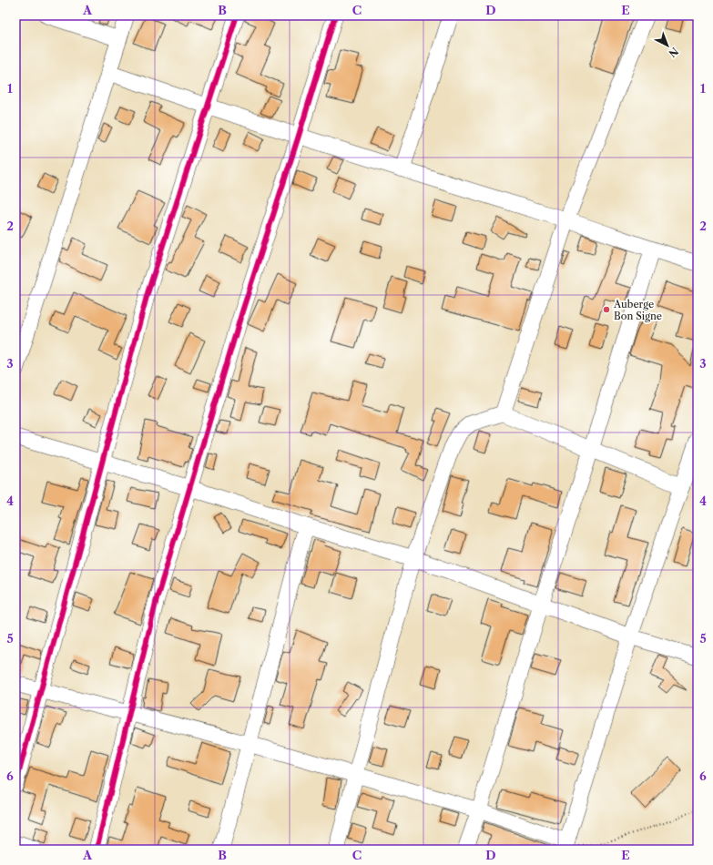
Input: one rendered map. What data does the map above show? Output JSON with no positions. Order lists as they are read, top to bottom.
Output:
{
  "places": ["Auberge Bon Signe"],
  "north": "bottom right",
  "grid": {
    "columns": [
      "A",
      "B",
      "C",
      "D",
      "E"
    ],
    "rows": [
      "1",
      "2",
      "3",
      "4",
      "5",
      "6"
    ]
  }
}
